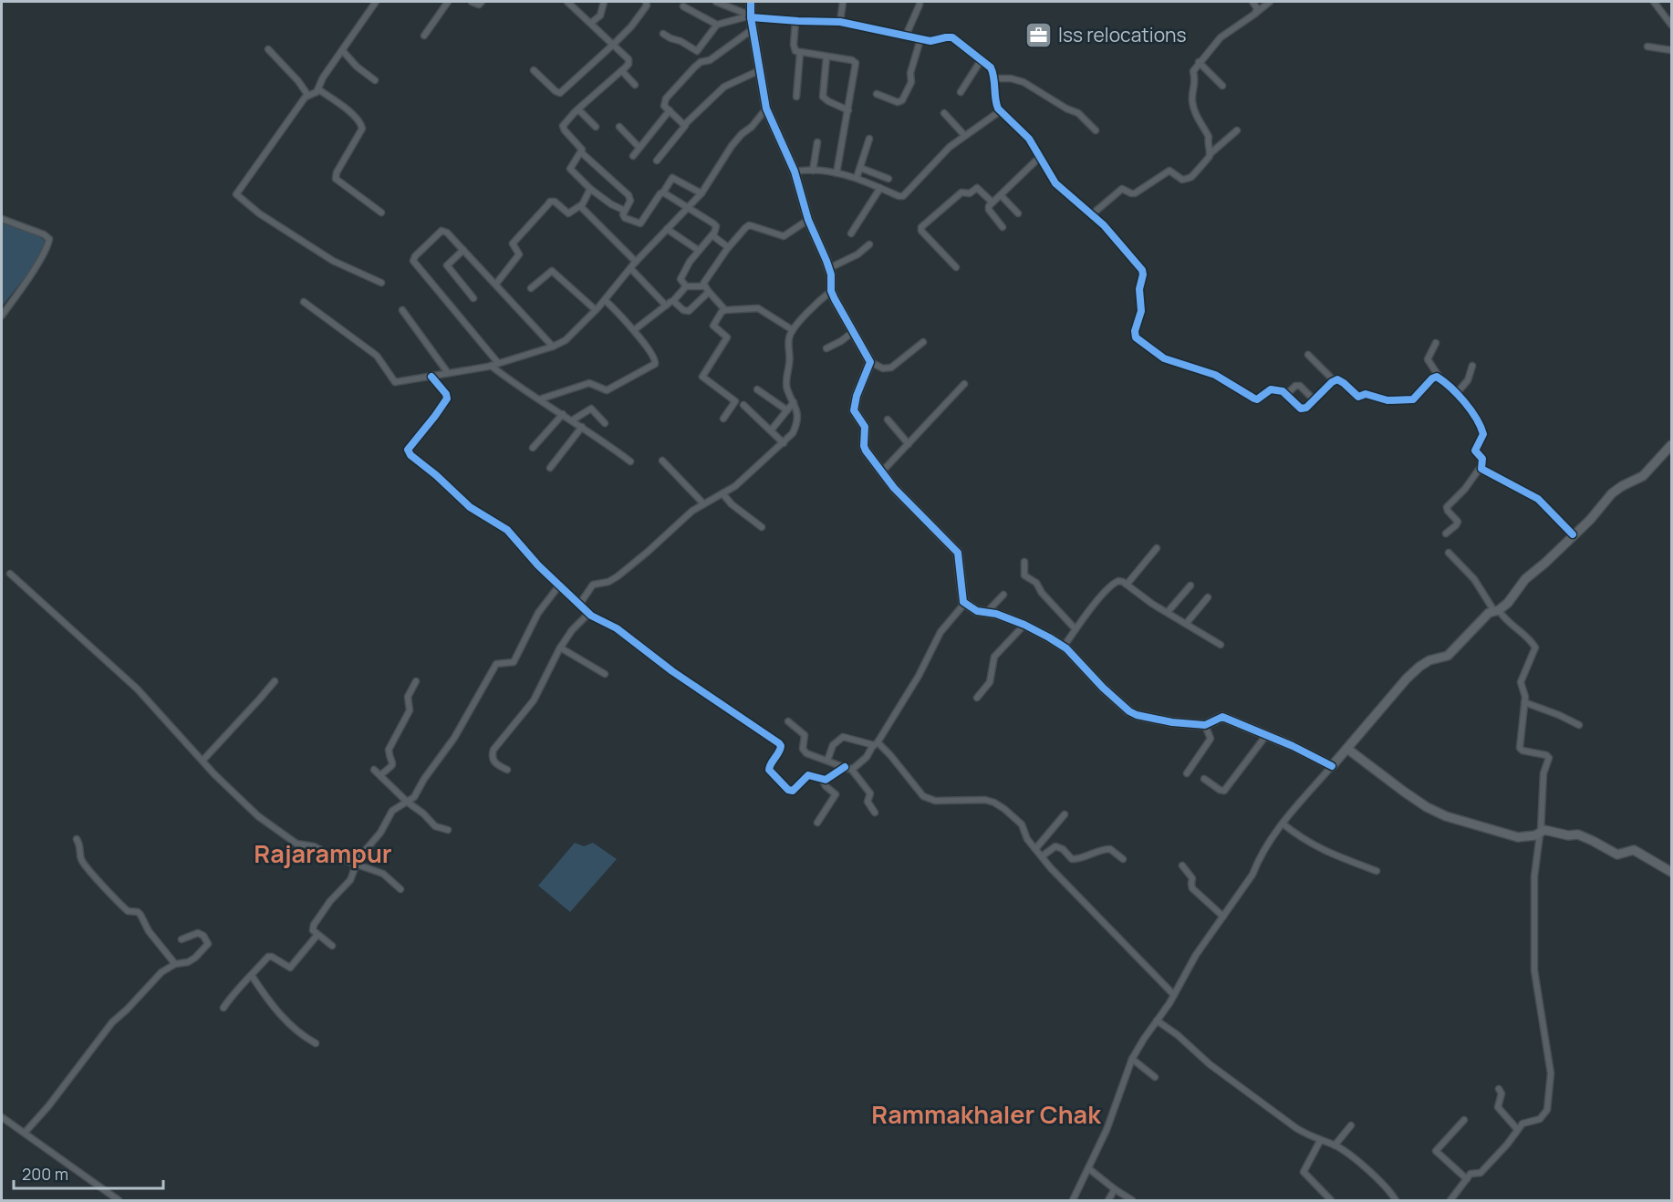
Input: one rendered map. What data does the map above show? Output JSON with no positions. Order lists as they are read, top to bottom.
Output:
{
  "districts": ["Rajarampur", "Rammakhaler Chak"],
  "places": {
    "office": ["Iss relocations"]
  },
  "scale_bar": "200 m"
}
